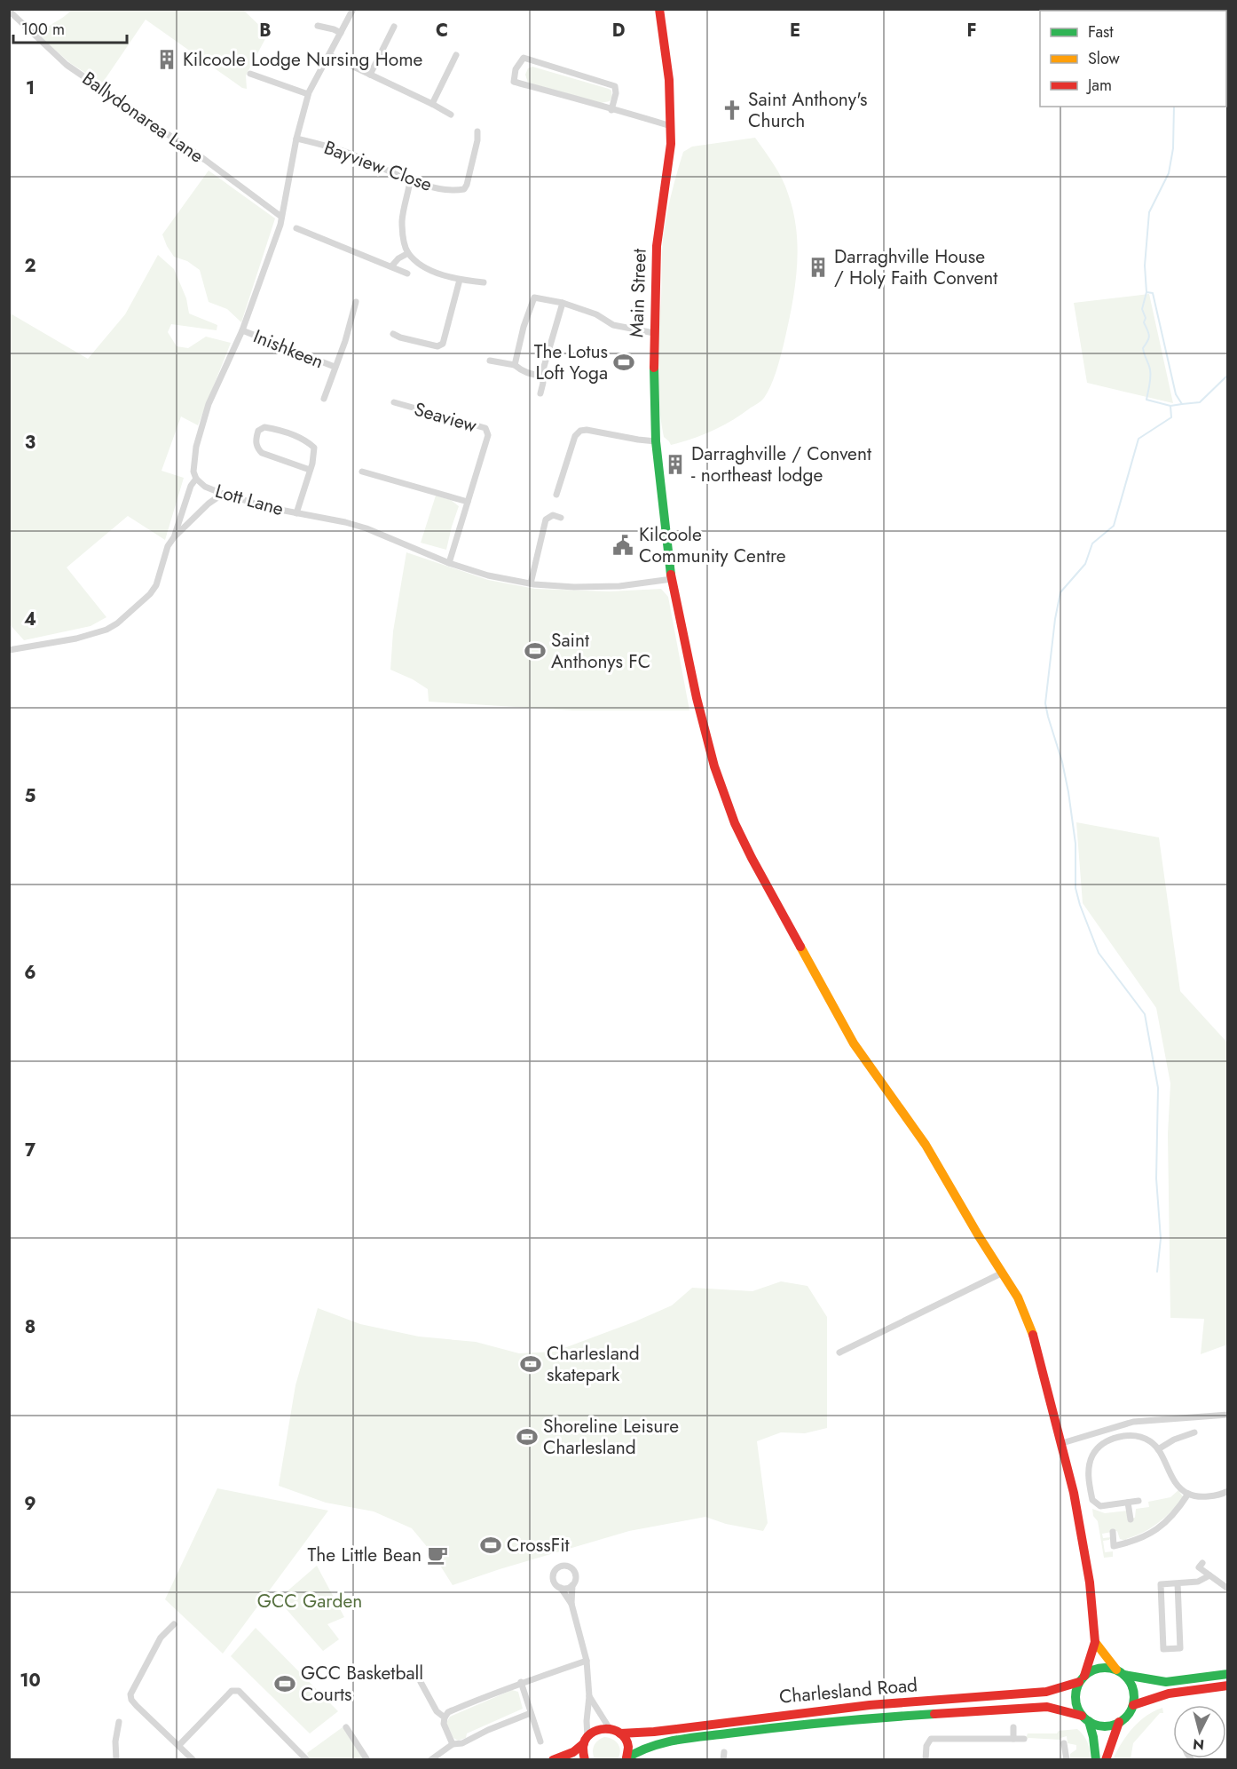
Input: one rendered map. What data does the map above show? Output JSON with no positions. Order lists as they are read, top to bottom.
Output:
{
  "streets": {
    "main road": ["Main Street", "Charlesland Road"],
    "street": [
      "Ballydonarea Lane",
      "Bayview Close",
      "Inishkeen",
      "Seaview",
      "Lott Lane"
    ]
  },
  "crossings": [
    ["Ballydonarea Lane", "Lott Lane"],
    ["Bayview Close", "Lott Lane"],
    ["Main Street", "Lott Lane"],
    ["Inishkeen", "Lott Lane"],
    ["Seaview", "Lott Lane"]
  ],
  "parks": ["GCC Garden"],
  "places": {
    "building": ["Kilcoole Lodge Nursing Home", "Darraghville House / Holy Faith Convent", "Darraghville / Convent - northeast lodge"],
    "church": ["Saint Anthony's Church"],
    "sports": [
      "The Lotus Loft Yoga",
      "Saint Anthonys FC",
      "Charlesland skatepark",
      "Shoreline Leisure Charlesland",
      "CrossFit",
      "GCC Basketball Courts"
    ],
    "public building": ["Kilcoole Community Centre"],
    "cafe": ["The Little Bean"]
  },
  "legend": ["Fast", "Slow", "Jam"],
  "scale_bar": "100 m",
  "north": "bottom",
  "grid": {
    "columns": [
      "B",
      "C",
      "D",
      "E",
      "F"
    ],
    "rows": [
      "1",
      "2",
      "3",
      "4",
      "5",
      "6",
      "7",
      "8",
      "9",
      "10"
    ]
  }
}
